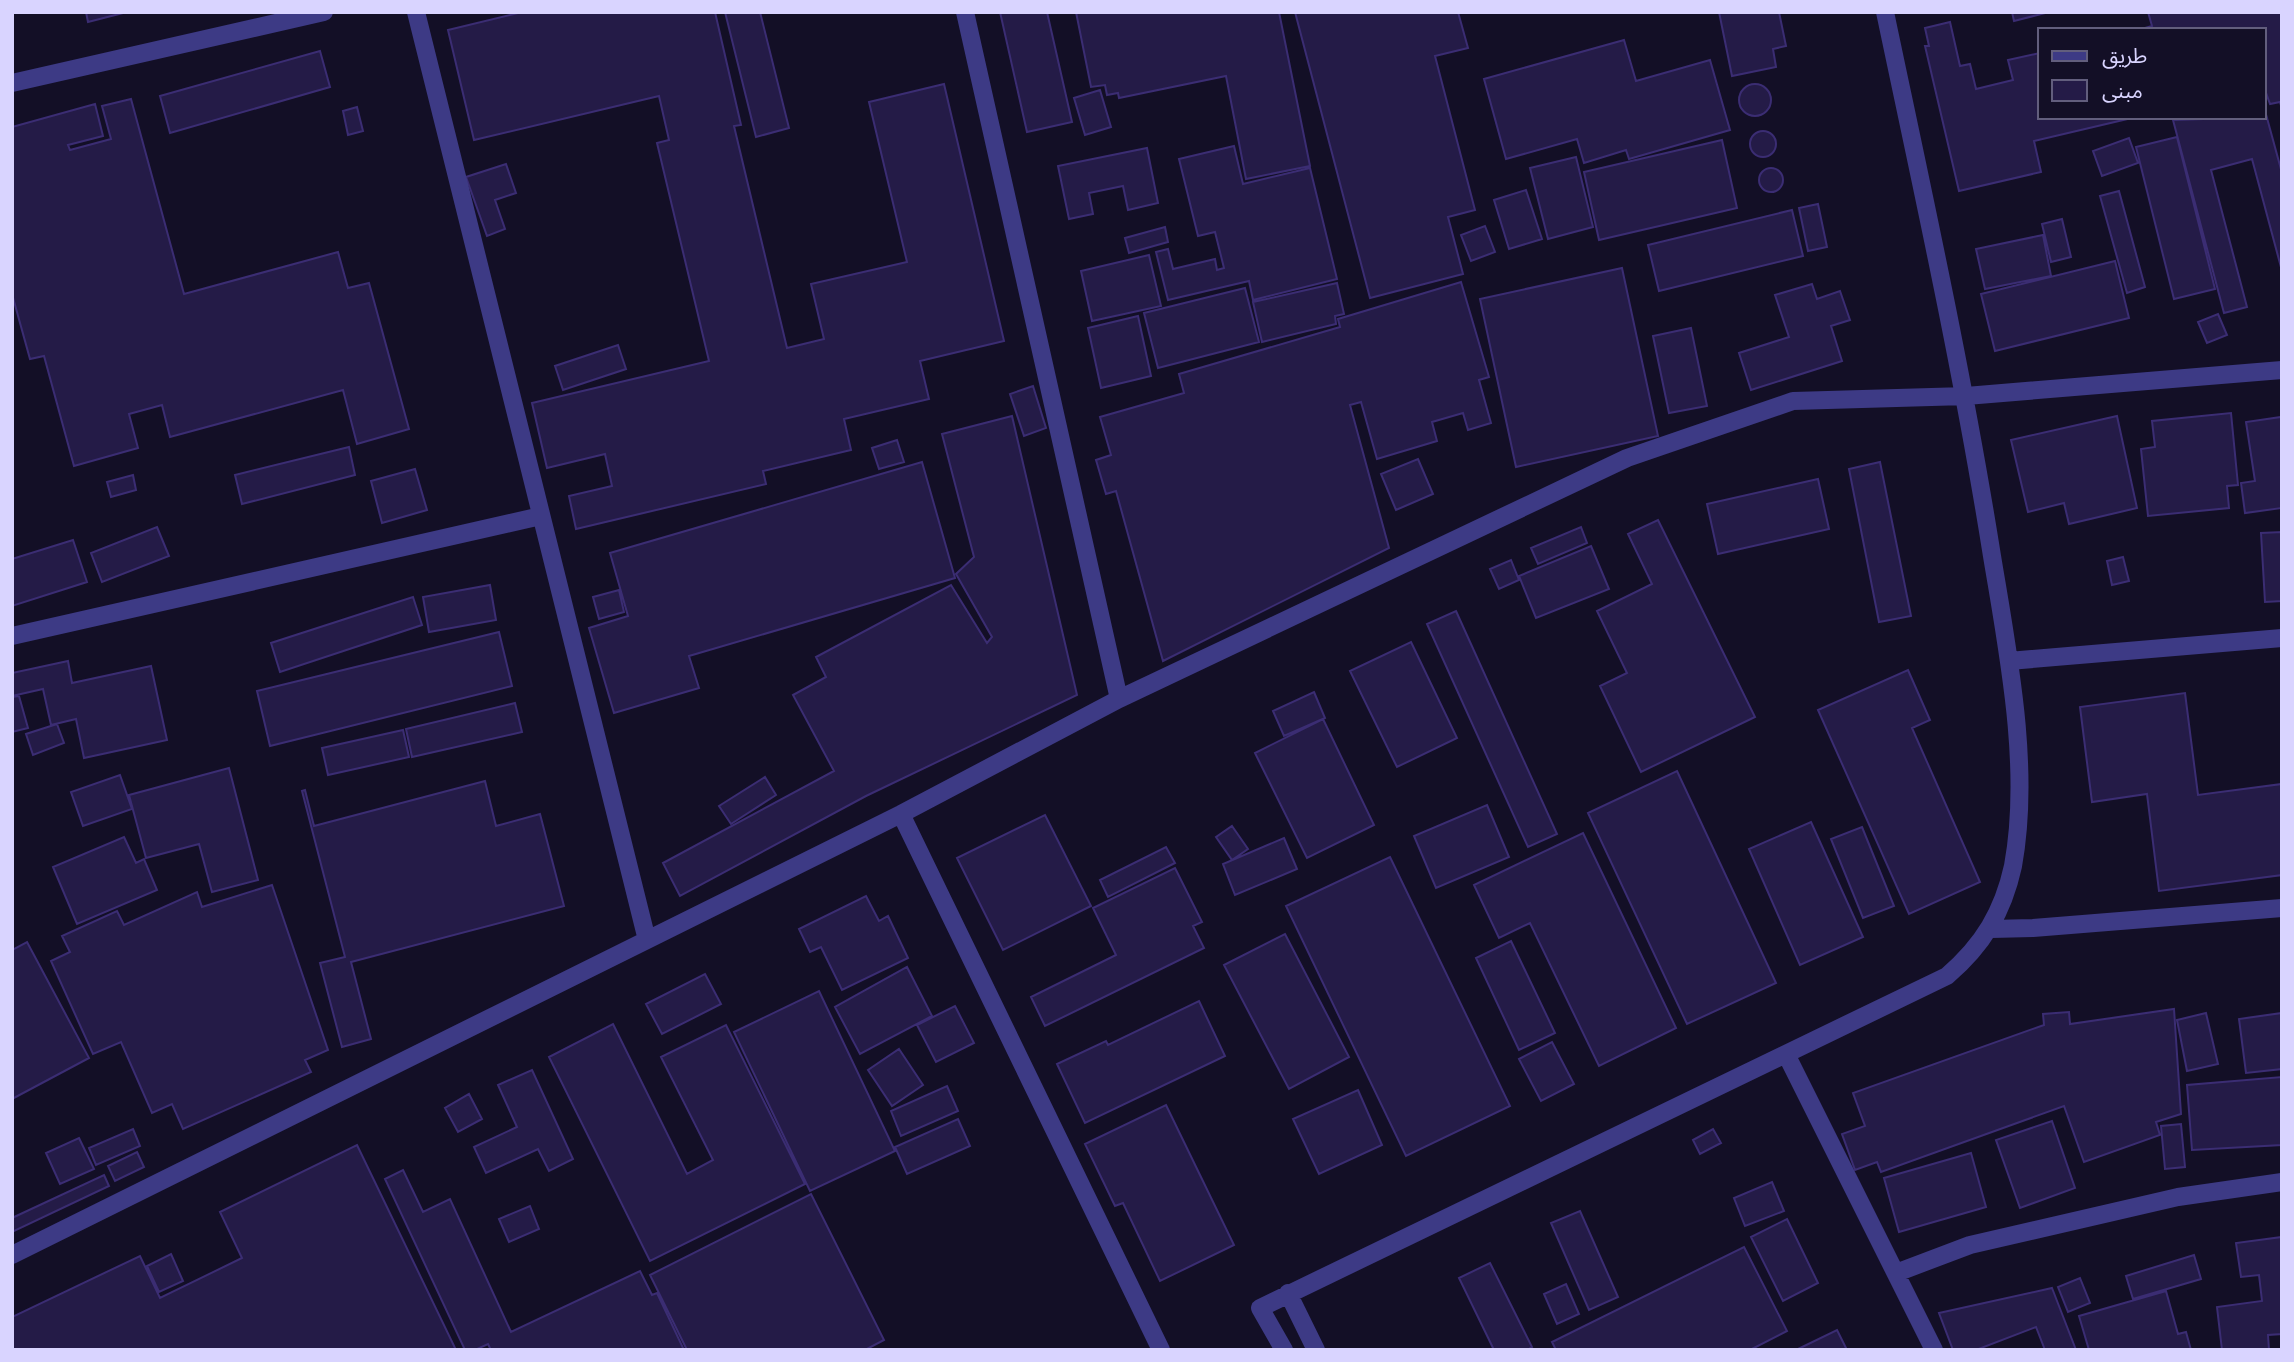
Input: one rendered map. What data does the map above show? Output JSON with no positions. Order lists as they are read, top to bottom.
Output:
{
  "legend": ["طريق", "مبنى"]
}
